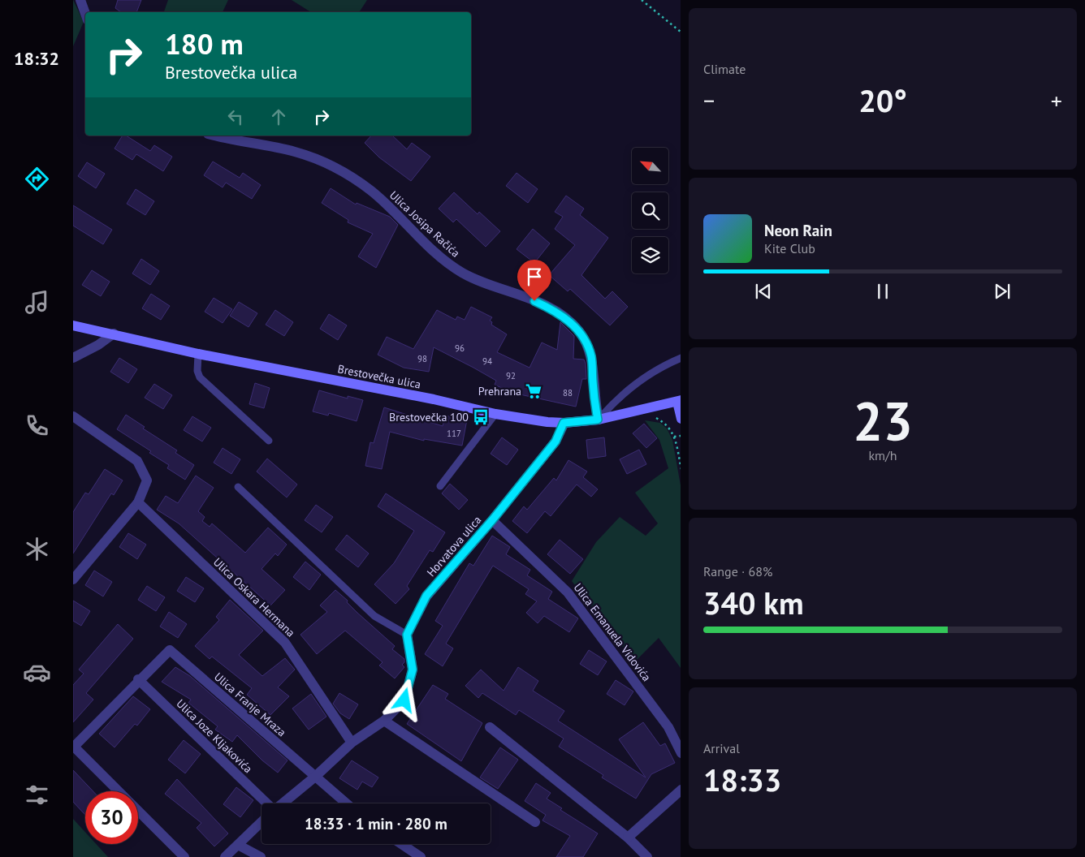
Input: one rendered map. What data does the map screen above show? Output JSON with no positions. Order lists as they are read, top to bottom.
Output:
{
  "streets": {
    "street": [
      "Ulica Josipa Račića",
      "Brestovečka ulica",
      "Horvatova ulica",
      "Ulica Oskara Hermana",
      "Ulica Emanuela Vidovića",
      "Ulica Franje Mraza",
      "Ulica Joze Kljakovića"
    ]
  },
  "crossings": [
    ["Ulica Josipa Račića", "Brestovečka ulica"],
    ["Brestovečka ulica", "Horvatova ulica"],
    ["Horvatova ulica", "Ulica Emanuela Vidovića"],
    ["Ulica Franje Mraza", "Ulica Joze Kljakovića"]
  ],
  "places": {
    "supermarket": ["Prehrana"],
    "bus stop": ["Brestovečka 100"]
  },
  "house_numbers": [
    "96",
    "98",
    "94",
    "92",
    "88",
    "117"
  ],
  "north": "top left",
  "page": {
    "tabs": "18:32",
    "tile": [
      "Climate",
      ["23", "km/h"],
      ["Range · 68%", "340 km"],
      ["Arrival", "18:33"]
    ],
    "turn": ["180 m", "Brestovečka ulica"],
    "heat": ["−", "20°", "+"],
    "song": ["Neon Rain", "Kite Club"],
    "limit": "30",
    "trip": "18:33 · 1 min · 280 m"
  }
}
